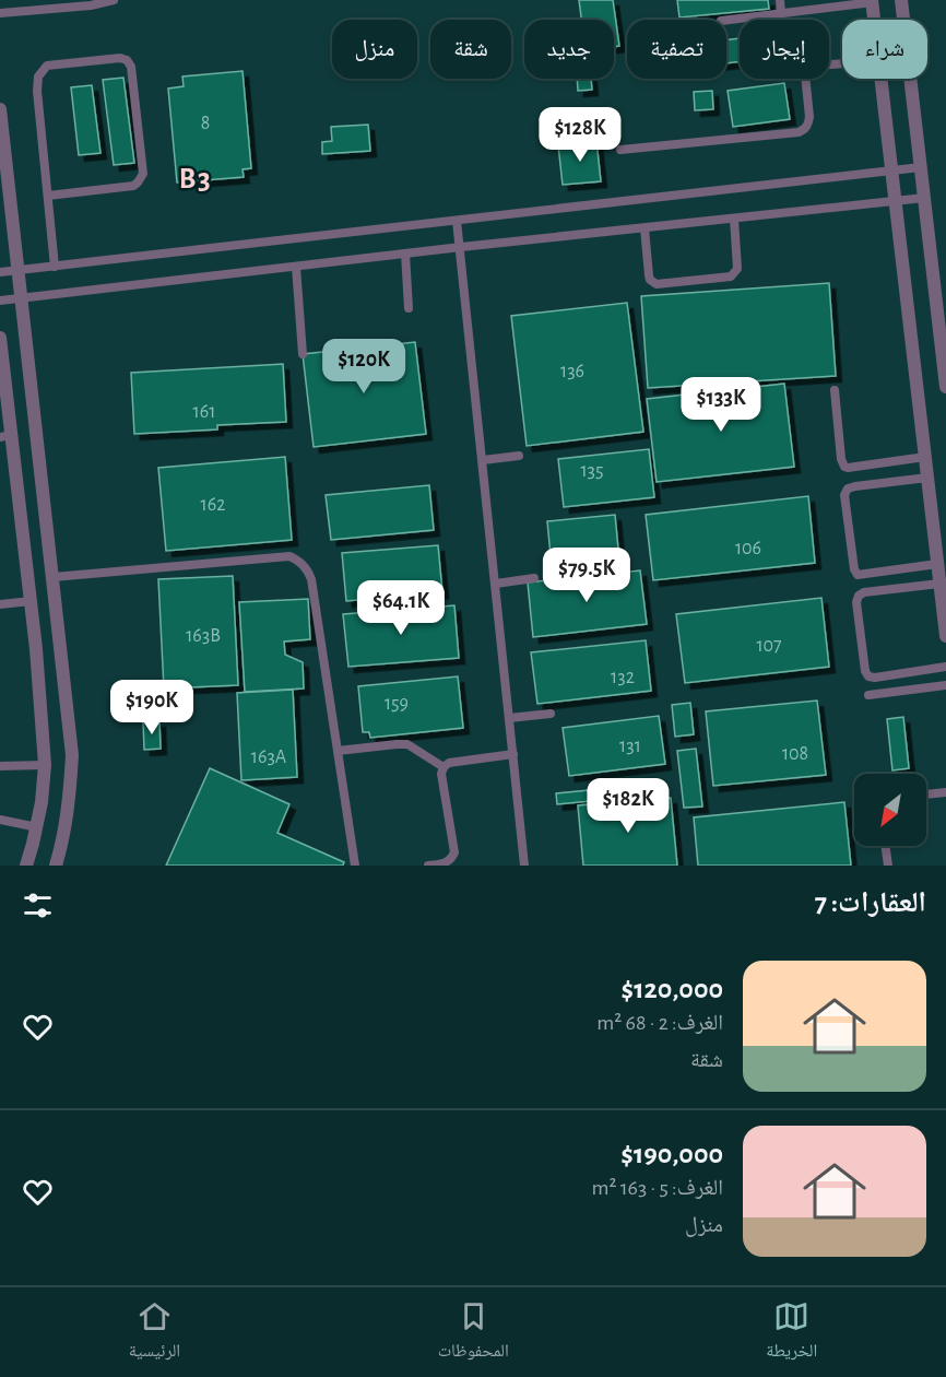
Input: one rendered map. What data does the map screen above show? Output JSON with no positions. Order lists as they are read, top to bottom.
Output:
{
  "districts": ["B3"],
  "house_numbers": [
    "8",
    "136",
    "161",
    "135",
    "162",
    "106",
    "163B",
    "107",
    "132",
    "159",
    "131",
    "108",
    "163A"
  ],
  "north": "bottom left",
  "page": {
    "chip": [
      "شراء",
      "إيجار",
      "تصفية",
      "جديد",
      "شقة",
      "منزل"
    ],
    "price": [
      "$128K",
      "$120K",
      "$133K",
      "$79.5K",
      "$64.1K",
      "$190K",
      "$182K"
    ],
    "heading": "العقارات: 7",
    "list": [
      {
        "name": "$120,000",
        "note": "الغرف: 2 · 68 m² · شقة"
      },
      {
        "name": "$190,000",
        "note": "الغرف: 5 · 163 m² · منزل"
      }
    ],
    "tabs": ["الخريطة", "المحفوظات", "الرئيسية"]
  }
}
